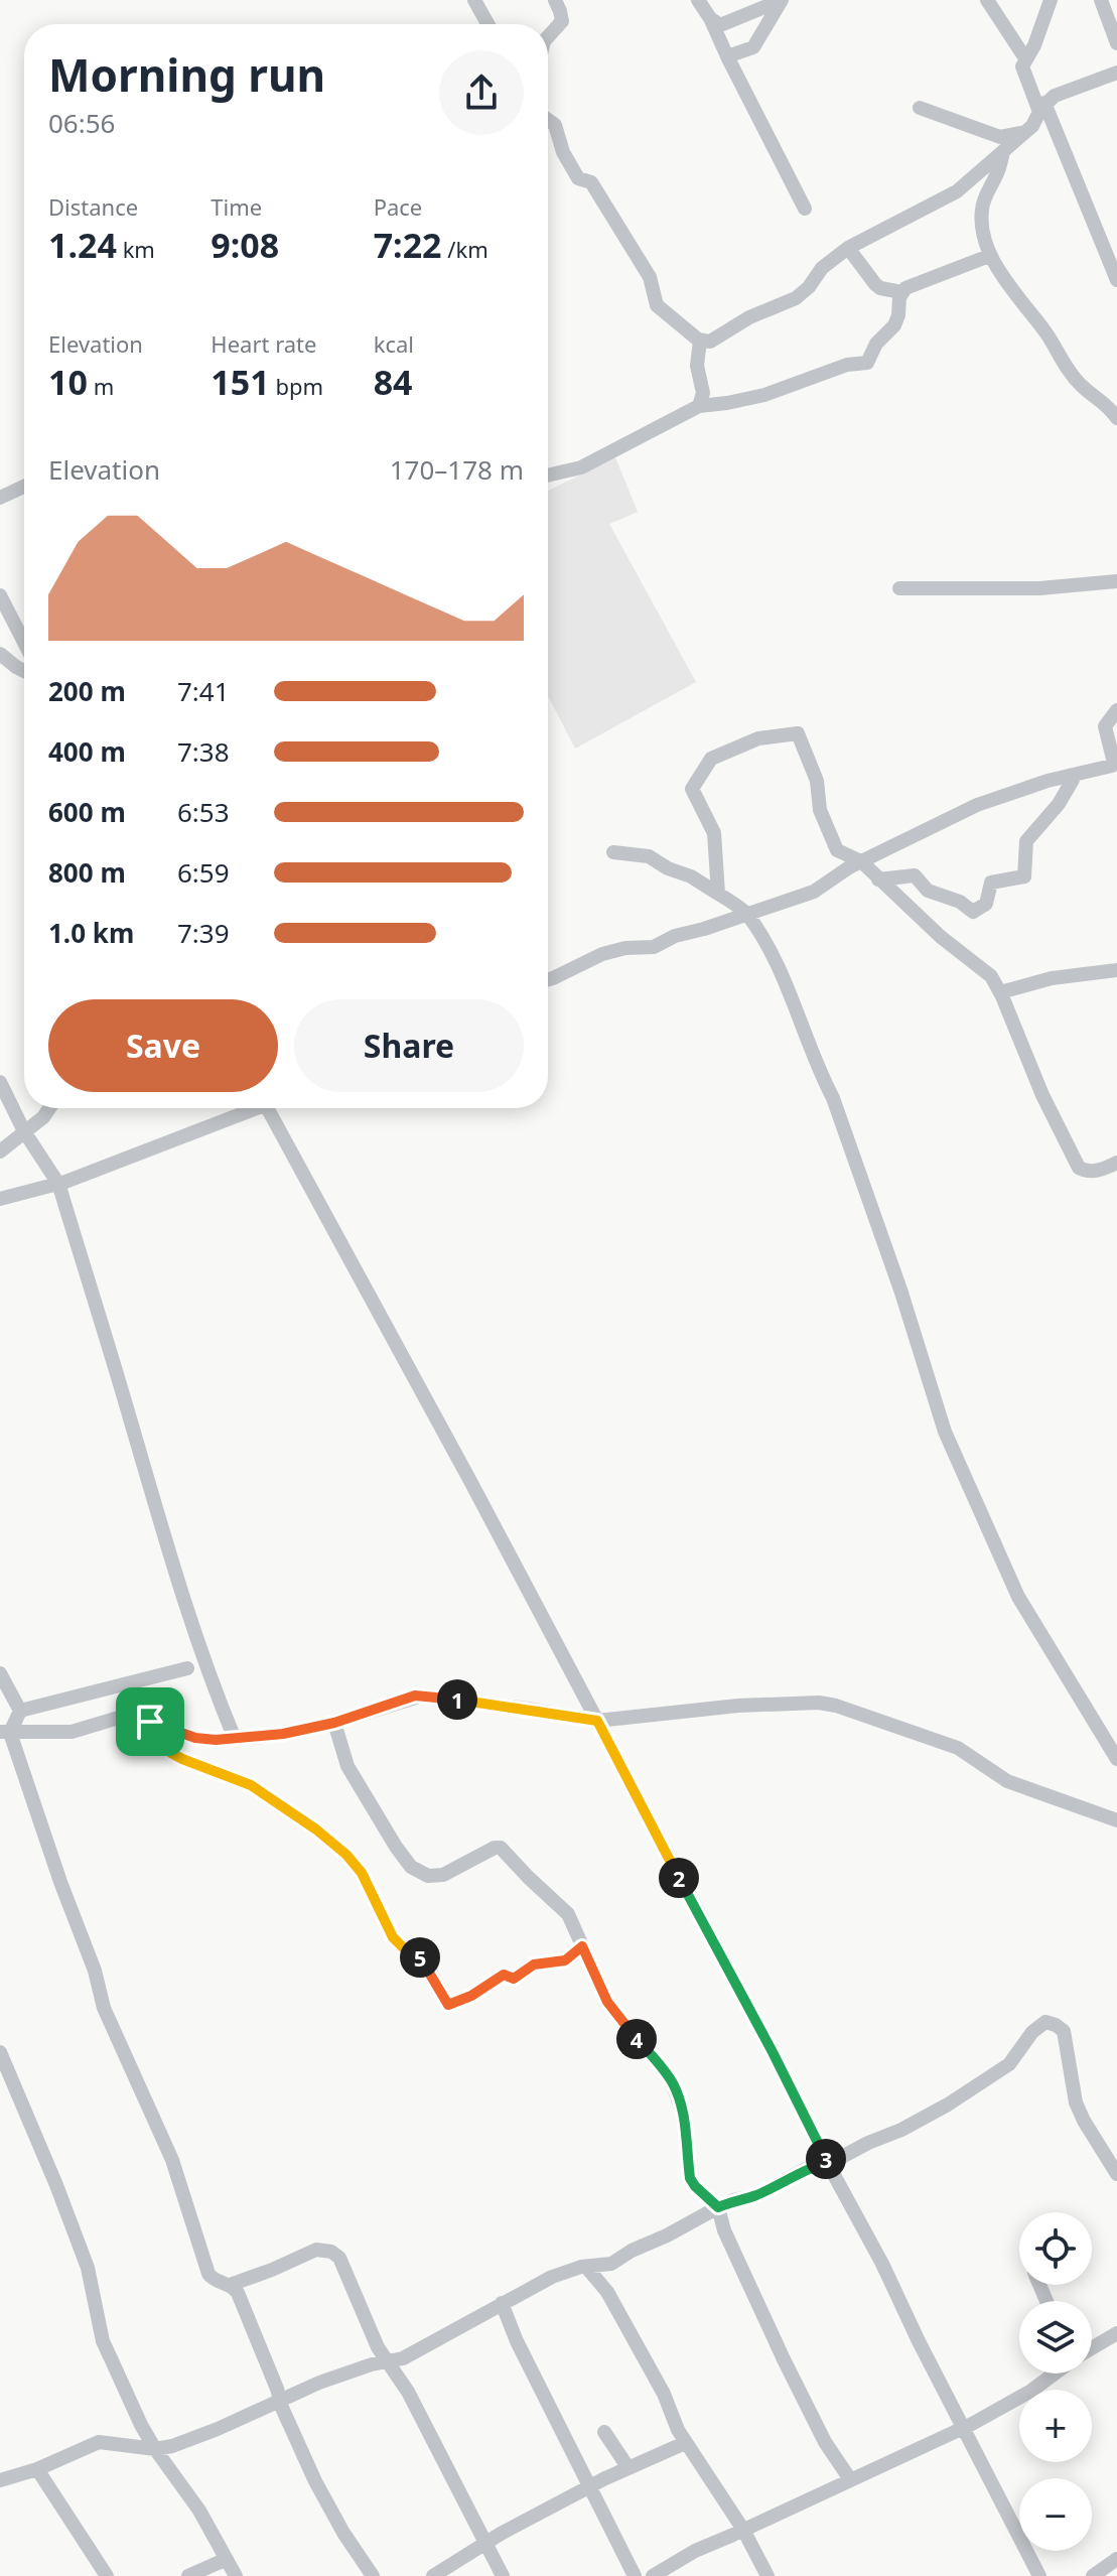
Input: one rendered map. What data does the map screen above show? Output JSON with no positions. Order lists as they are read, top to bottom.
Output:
{
  "page": {
    "heading": ["Morning run", "06:56"],
    "stats": [
      ["Distance", "1.24 km"],
      ["Time", "9:08"],
      ["Pace", "7:22 /km"],
      ["Elevation", "10 m"],
      ["Heart rate", "151 bpm"],
      ["kcal", "84"]
    ],
    "chart": ["Elevation", "170–178 m"],
    "list": [
      {
        "name": "200 m",
        "note": "7:41"
      },
      {
        "name": "400 m",
        "note": "7:38"
      },
      {
        "name": "600 m",
        "note": "6:53"
      },
      {
        "name": "800 m",
        "note": "6:59"
      },
      {
        "name": "1.0 km",
        "note": "7:39"
      }
    ],
    "buttons": ["Save", "Share"],
    "pins": [
      "1",
      "2",
      "5",
      "4",
      "3"
    ],
    "map_buttons": ["+", "−"]
  }
}
